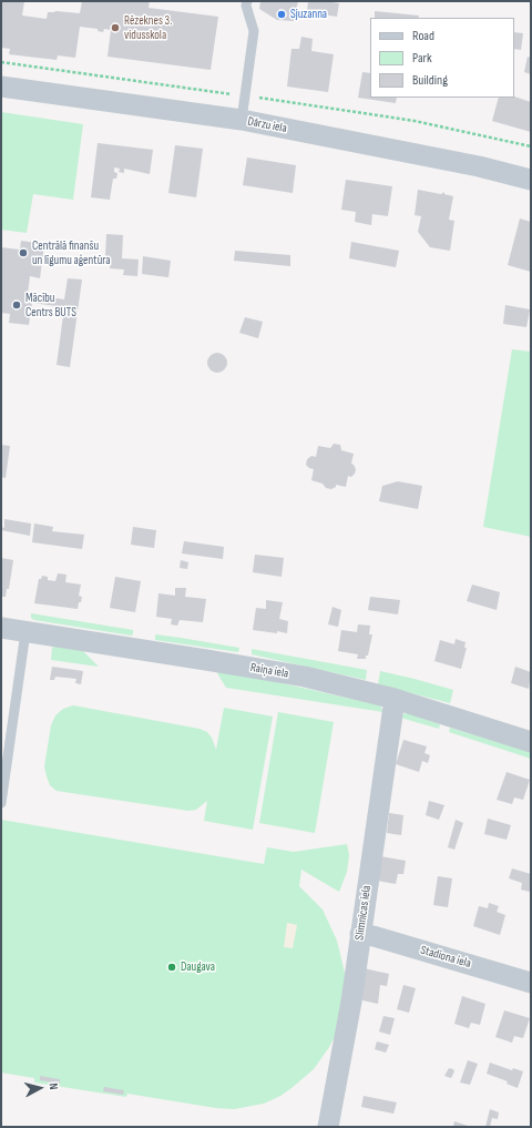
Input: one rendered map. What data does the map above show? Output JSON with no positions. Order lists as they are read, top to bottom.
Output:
{
  "streets": {
    "street": [
      "Dārzu iela",
      "Raiņa iela",
      "Slimnīcas iela",
      "Stadiona iela"
    ]
  },
  "crossings": [
    ["Raiņa iela", "Slimnīcas iela"],
    ["Slimnīcas iela", "Stadiona iela"]
  ],
  "places": [
    "Sjuzanna",
    "Rēzeknes 3. vidusskola",
    "Centrālā finanšu un līgumu aģentūra",
    "Mācību Centrs BUTS",
    "Daugava"
  ],
  "legend": ["Road", "Park", "Building"],
  "north": "right"
}
